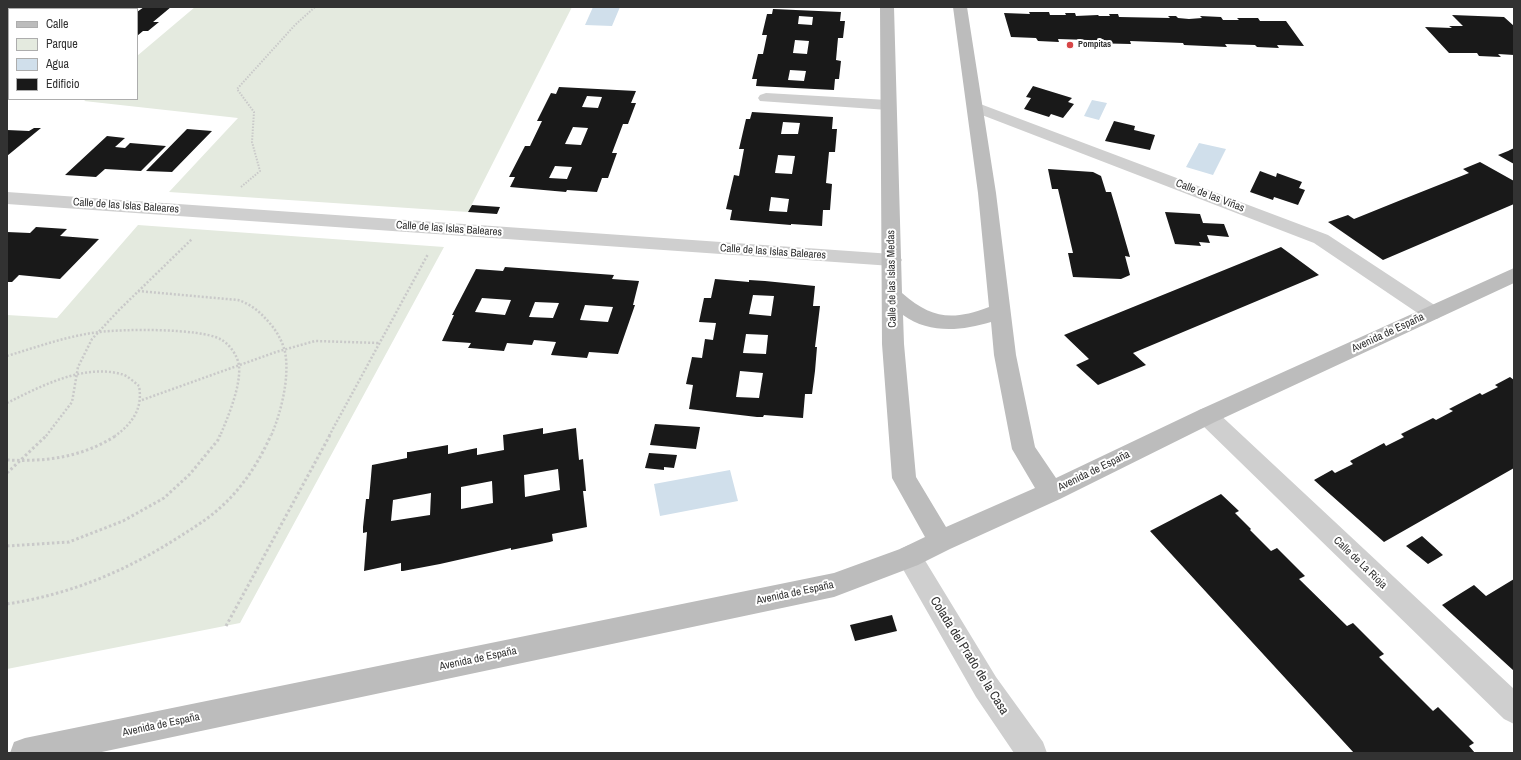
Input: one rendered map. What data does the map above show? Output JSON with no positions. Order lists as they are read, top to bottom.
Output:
{
  "streets": {
    "street": [
      "Calle de las Viñas",
      "Calle de las Islas Baleares",
      "Calle de las Islas Medas",
      "Avenida de España",
      "Calle de La Rioja",
      "Colada del Prado de la Casa"
    ]
  },
  "crossings": [
    ["Calle de las Viñas", "Avenida de España"],
    ["Calle de las Islas Baleares", "Calle de las Islas Medas"],
    ["Calle de las Islas Medas", "Avenida de España"],
    ["Avenida de España", "Calle de La Rioja"],
    ["Avenida de España", "Colada del Prado de la Casa"]
  ],
  "places": ["Pompitas"],
  "legend": [
    "Calle",
    "Parque",
    "Agua",
    "Edificio"
  ]
}
